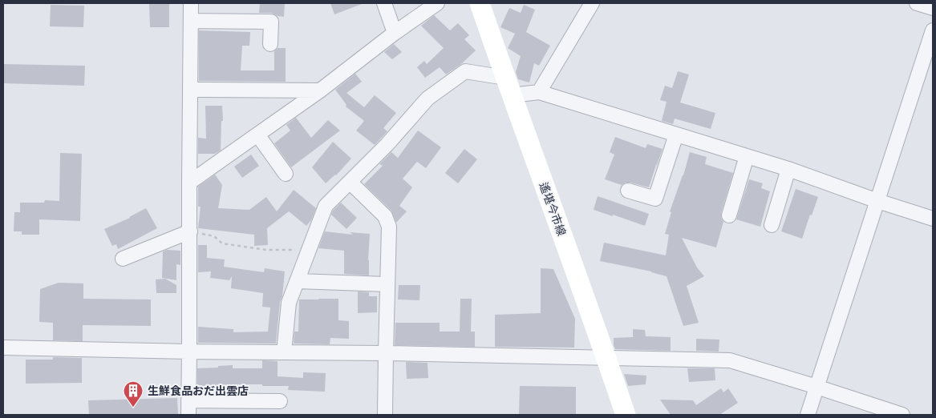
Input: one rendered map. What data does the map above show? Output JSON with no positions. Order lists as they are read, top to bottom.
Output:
{
  "streets": {
    "main road": ["遙堪今市線"]
  },
  "places": {
    "building": ["生鮮食品おだ出雲店"]
  }
}
